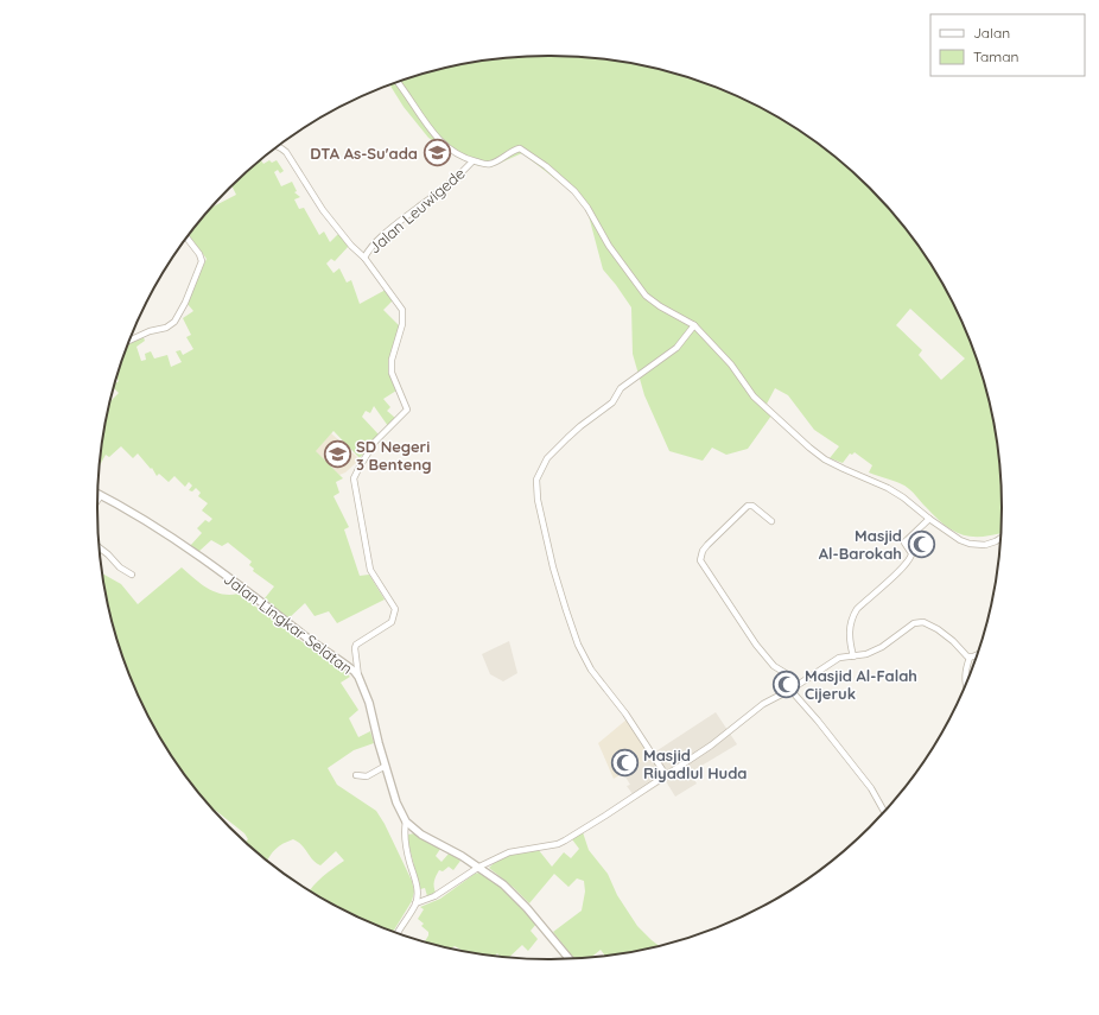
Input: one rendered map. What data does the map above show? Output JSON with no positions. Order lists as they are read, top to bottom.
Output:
{
  "streets": {
    "street": ["Jalan Leuwigede", "Jalan Lingkar Selatan"]
  },
  "crossings": [
    ["Jalan Leuwigede", "Jalan Lingkar Selatan"]
  ],
  "places": {
    "school or university": ["DTA As-Su'ada", "SD Negeri 3 Benteng"],
    "mosque": ["Masjid Al-Barokah", "Masjid Al-Falah Cijeruk", "Masjid Riyadlul Huda"]
  },
  "legend": ["Jalan", "Taman"]
}
